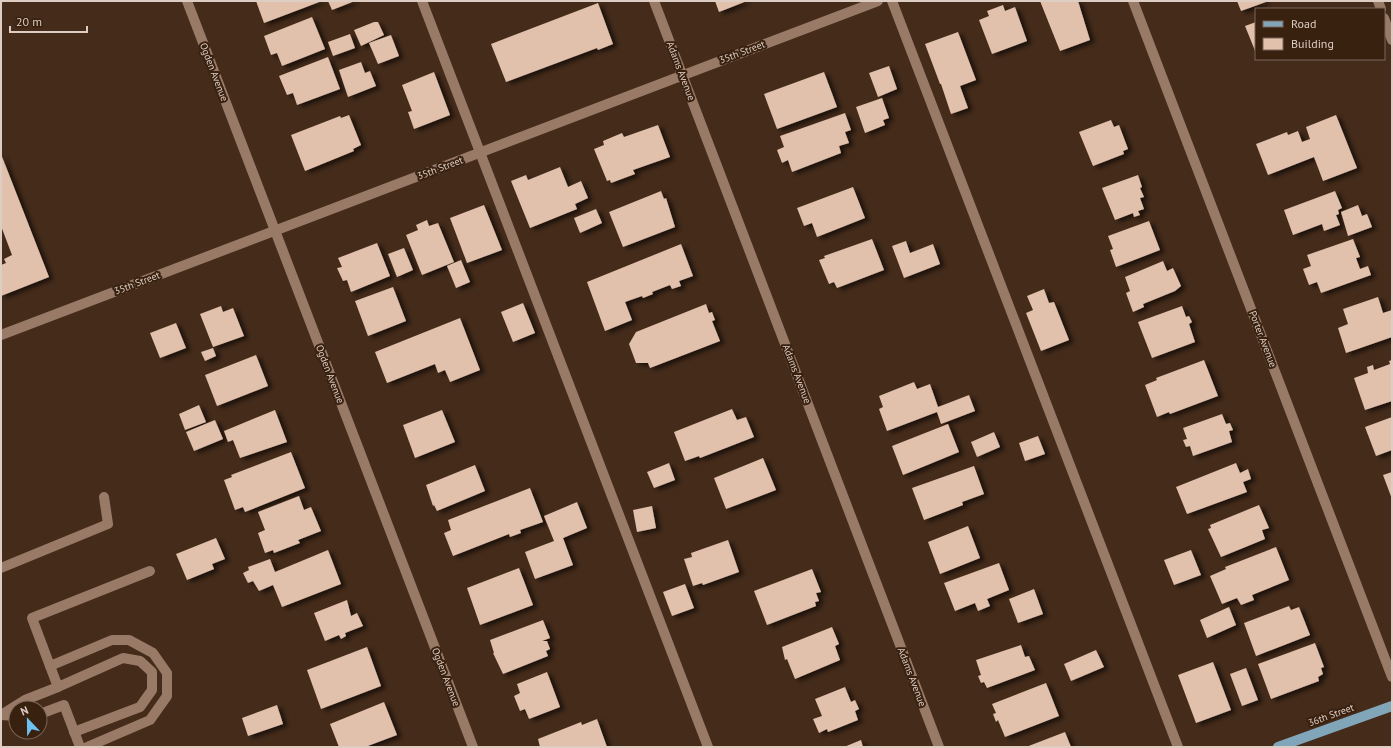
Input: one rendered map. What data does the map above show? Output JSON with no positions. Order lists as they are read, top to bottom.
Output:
{
  "streets": {
    "main road": ["36th Street"],
    "street": [
      "35th Street",
      "Adams Avenue",
      "Ogden Avenue",
      "Porter Avenue"
    ]
  },
  "crossings": [
    ["35th Street", "Adams Avenue"],
    ["35th Street", "Ogden Avenue"]
  ],
  "legend": ["Road", "Building"],
  "scale_bar": "20 m",
  "north": "top"
}
